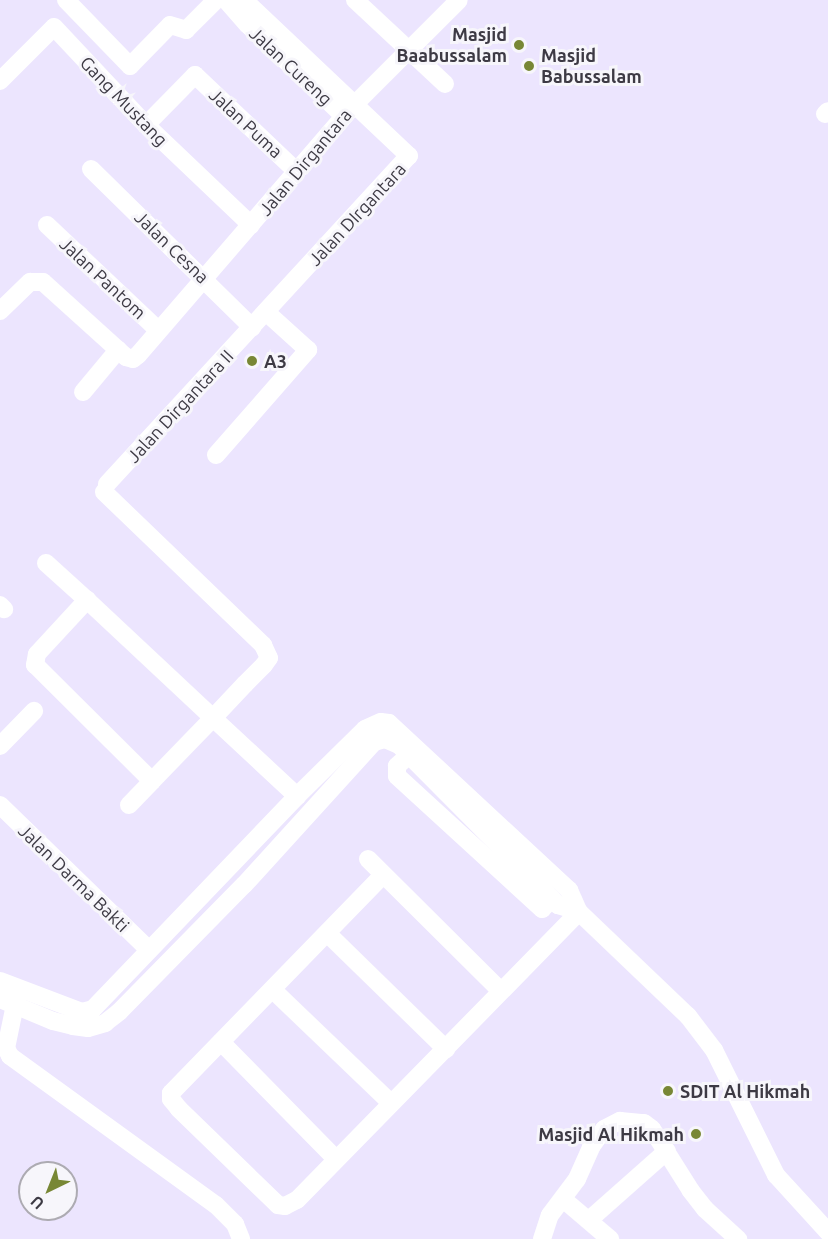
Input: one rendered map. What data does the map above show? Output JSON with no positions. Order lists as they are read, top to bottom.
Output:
{
  "streets": {
    "street": [
      "Jalan Cureng",
      "Gang Mustang",
      "Jalan Puma",
      "Jalan Dirgantara",
      "Jalan DIrgantara",
      "Jalan Cesna",
      "Jalan Pantom",
      "Jalan Dirgantara II",
      "Jalan Darma Bakti"
    ]
  },
  "crossings": [
    ["Jalan Cureng", "Jalan Dirgantara"],
    ["Jalan Cureng", "Jalan DIrgantara"],
    ["Gang Mustang", "Jalan Puma"],
    ["Gang Mustang", "Jalan Dirgantara"],
    ["Jalan Puma", "Jalan Dirgantara"],
    ["Jalan Dirgantara", "Jalan DIrgantara"],
    ["Jalan Dirgantara", "Jalan Cesna"],
    ["Jalan Dirgantara", "Jalan Pantom"],
    ["Jalan DIrgantara", "Jalan Cesna"],
    ["Jalan DIrgantara", "Jalan Dirgantara II"],
    ["Jalan Cesna", "Jalan Dirgantara II"]
  ],
  "places": [
    "Masjid Baabussalam",
    "Masjid Babussalam",
    "A3",
    "SDIT Al Hikmah",
    "Masjid Al Hikmah"
  ],
  "north": "bottom left"
}
